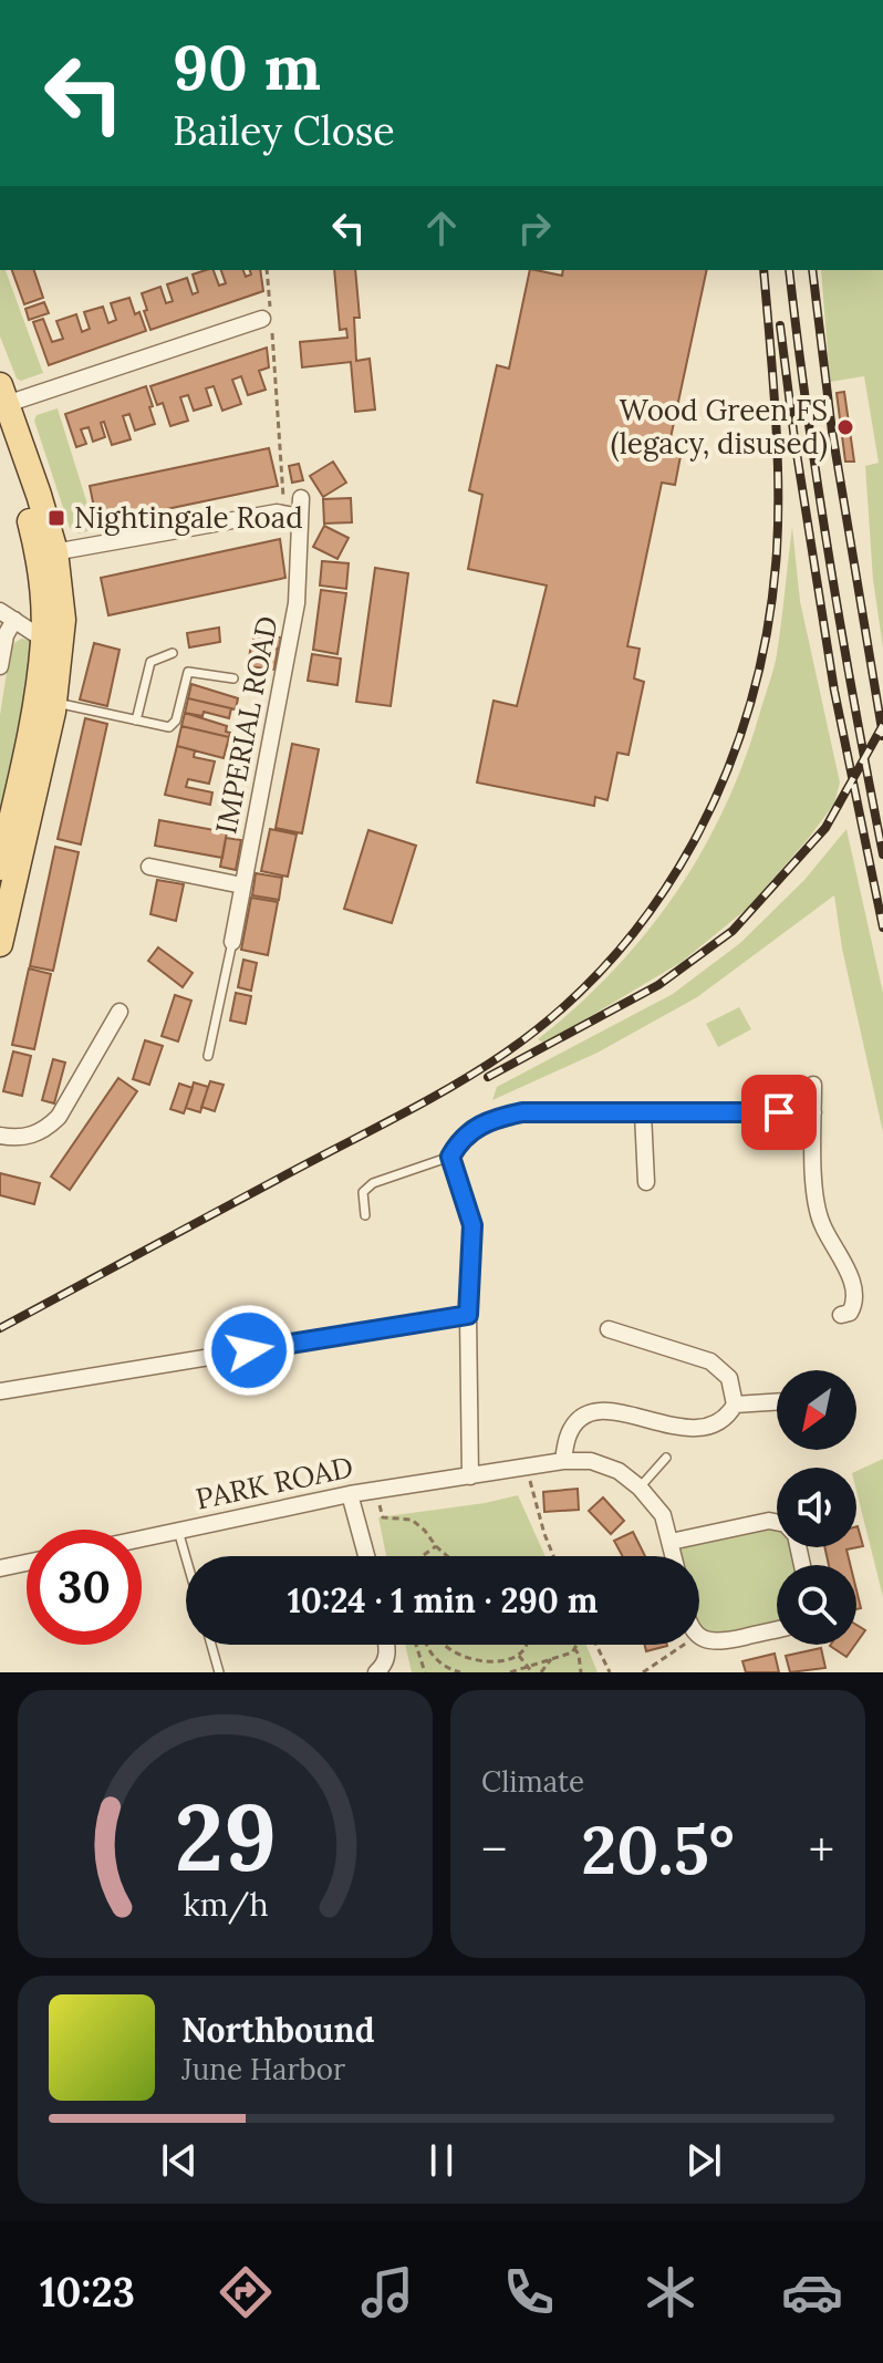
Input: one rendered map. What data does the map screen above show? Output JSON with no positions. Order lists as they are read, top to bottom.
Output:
{
  "streets": {
    "street": ["IMPERIAL ROAD", "PARK ROAD"]
  },
  "places": {
    "other": ["Wood Green FS (legacy, disused)"],
    "transit": ["Nightingale Road"]
  },
  "north": "bottom left",
  "page": {
    "turn": ["90 m", "Bailey Close"],
    "limit": "30",
    "trip": "10:24 · 1 min · 290 m",
    "tile": "Climate",
    "heat": ["−", "20.5°", "+"],
    "song": ["Northbound", "June Harbor"],
    "tabs": "10:23",
    "gauge": ["29", "km/h"]
  }
}
